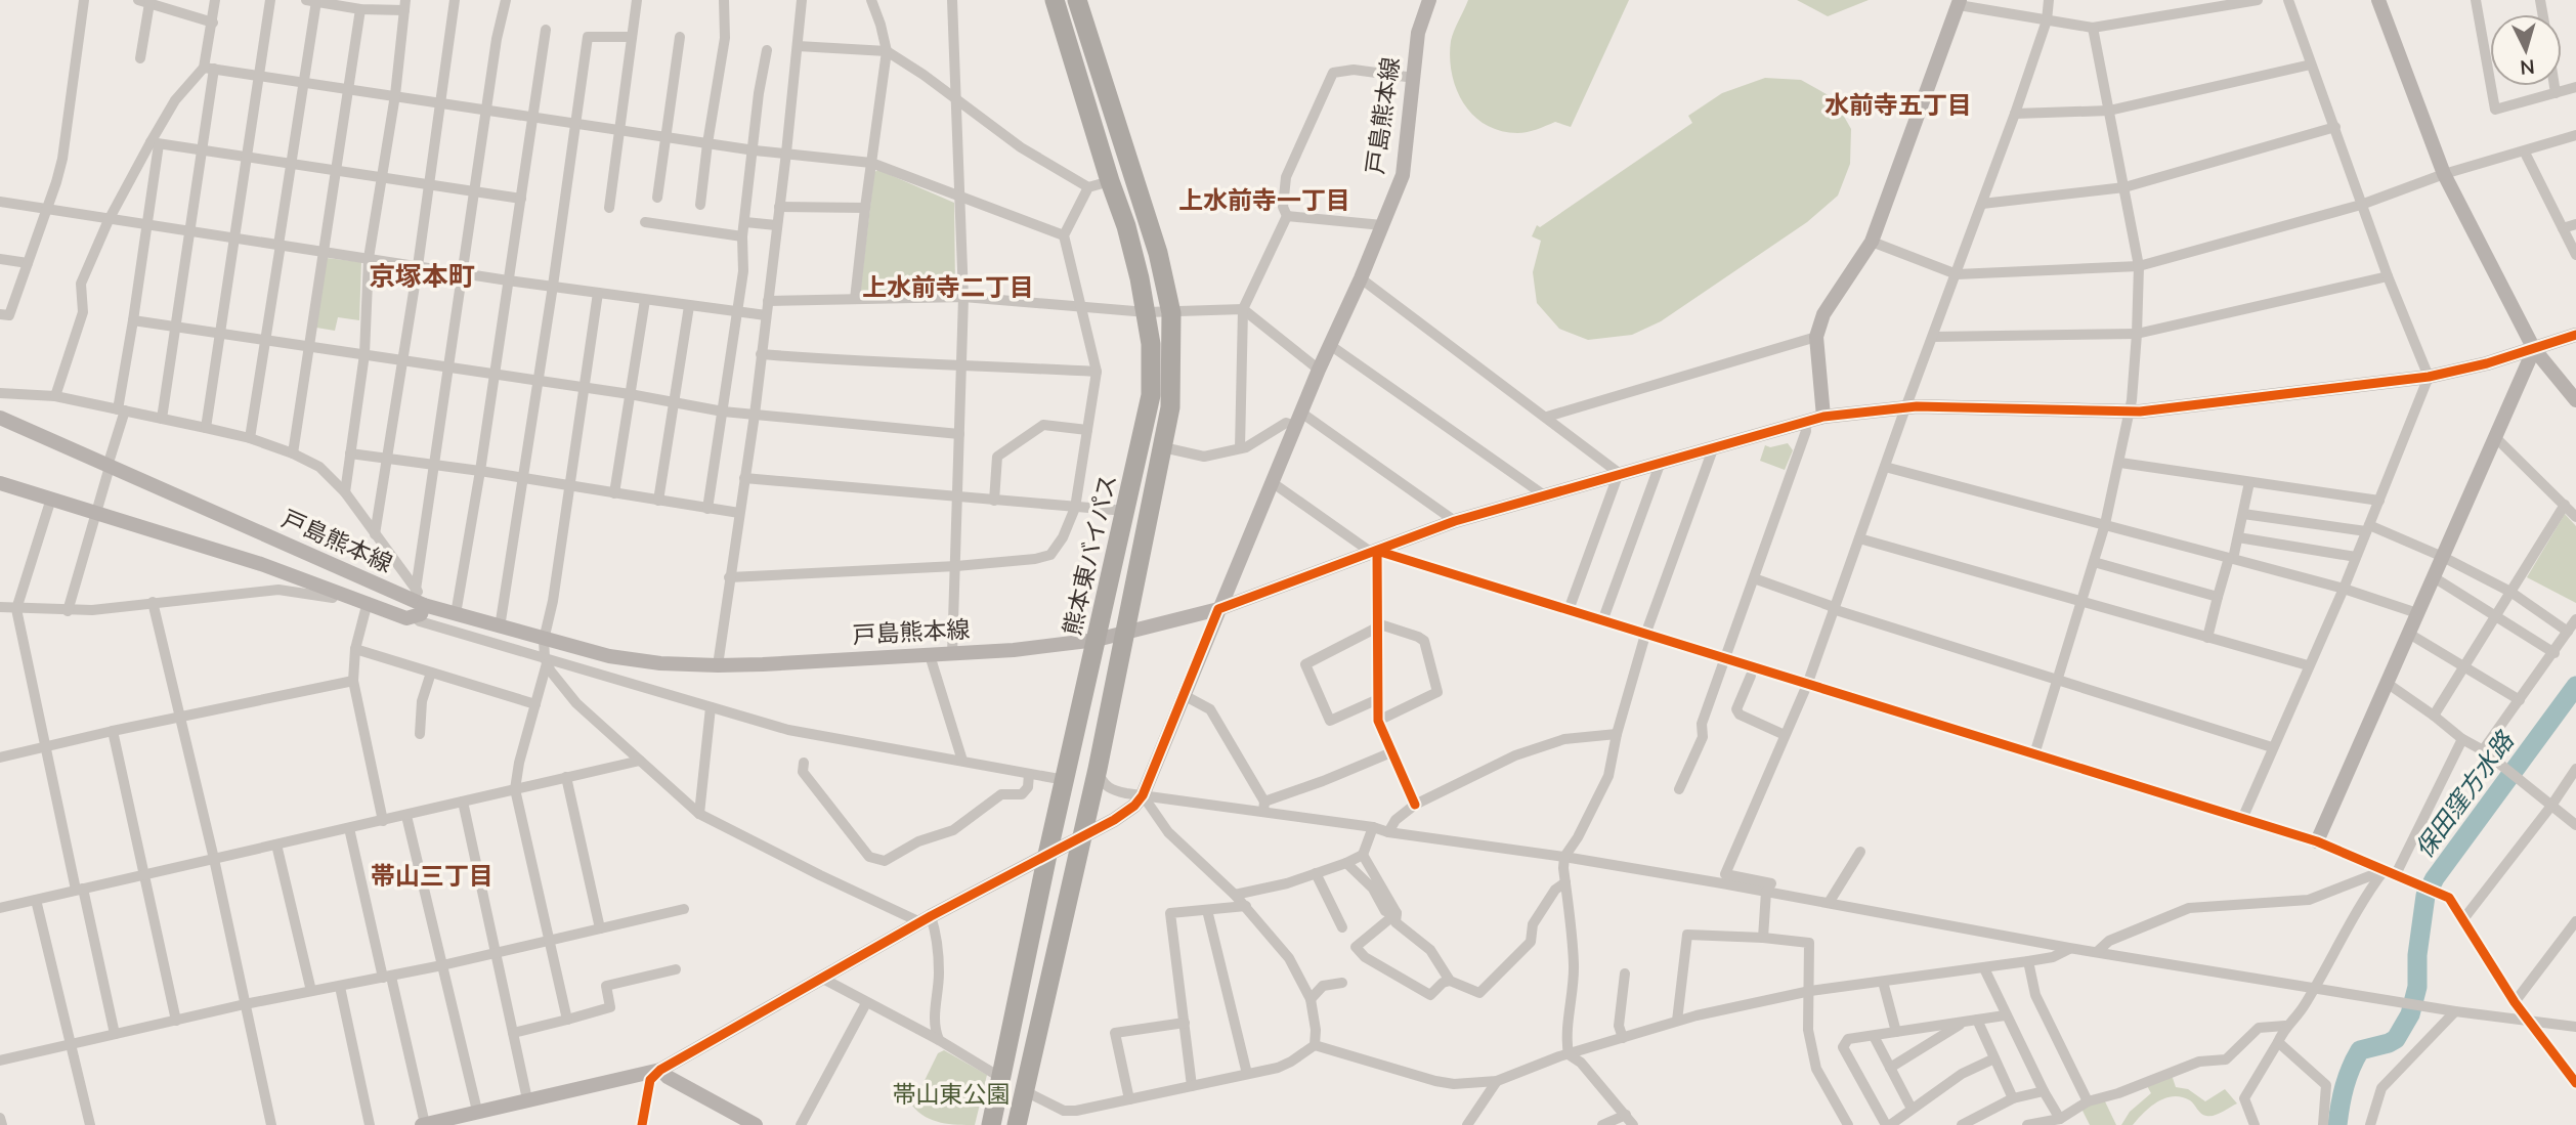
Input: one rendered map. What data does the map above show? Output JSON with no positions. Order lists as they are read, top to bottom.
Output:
{
  "streets": {
    "highway": ["熊本東バイパス"],
    "street": ["戸島熊本線"]
  },
  "crossings": [
    ["戸島熊本線", "熊本東バイパス"]
  ],
  "districts": [
    "水前寺五丁目",
    "上水前寺一丁目",
    "京塚本町",
    "上水前寺二丁目",
    "帯山三丁目"
  ],
  "water": ["保田窪方水路"],
  "parks": ["帯山東公園"],
  "north": "bottom"
}
